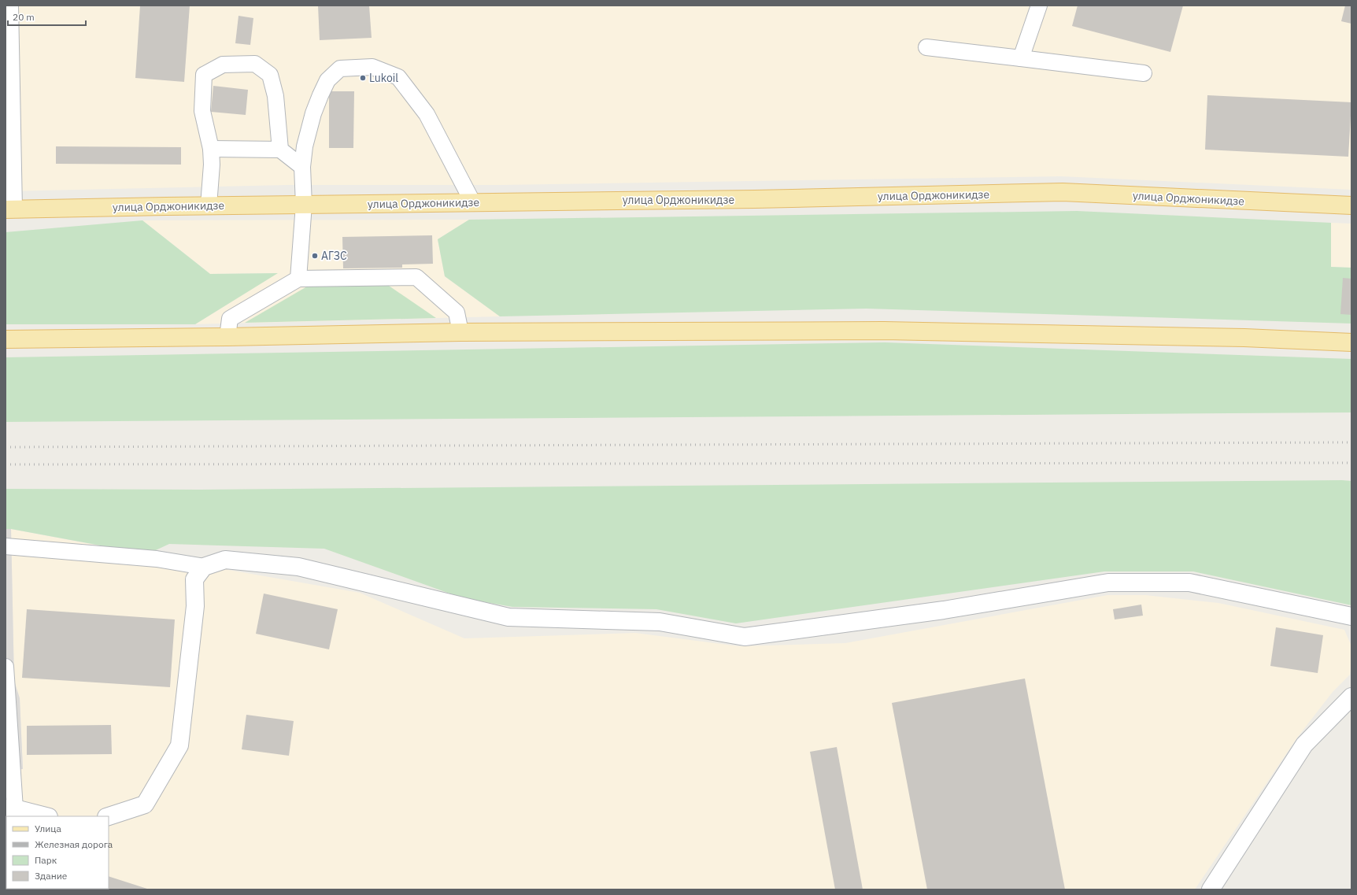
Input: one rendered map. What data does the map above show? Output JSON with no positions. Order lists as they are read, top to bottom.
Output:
{
  "streets": {
    "main road": ["улица Орджоникидзе"]
  },
  "places": ["Lukoil", "АГЗС"],
  "legend": [
    "Улица",
    "Железная дорога",
    "Парк",
    "Здание"
  ],
  "scale_bar": "20 m"
}
